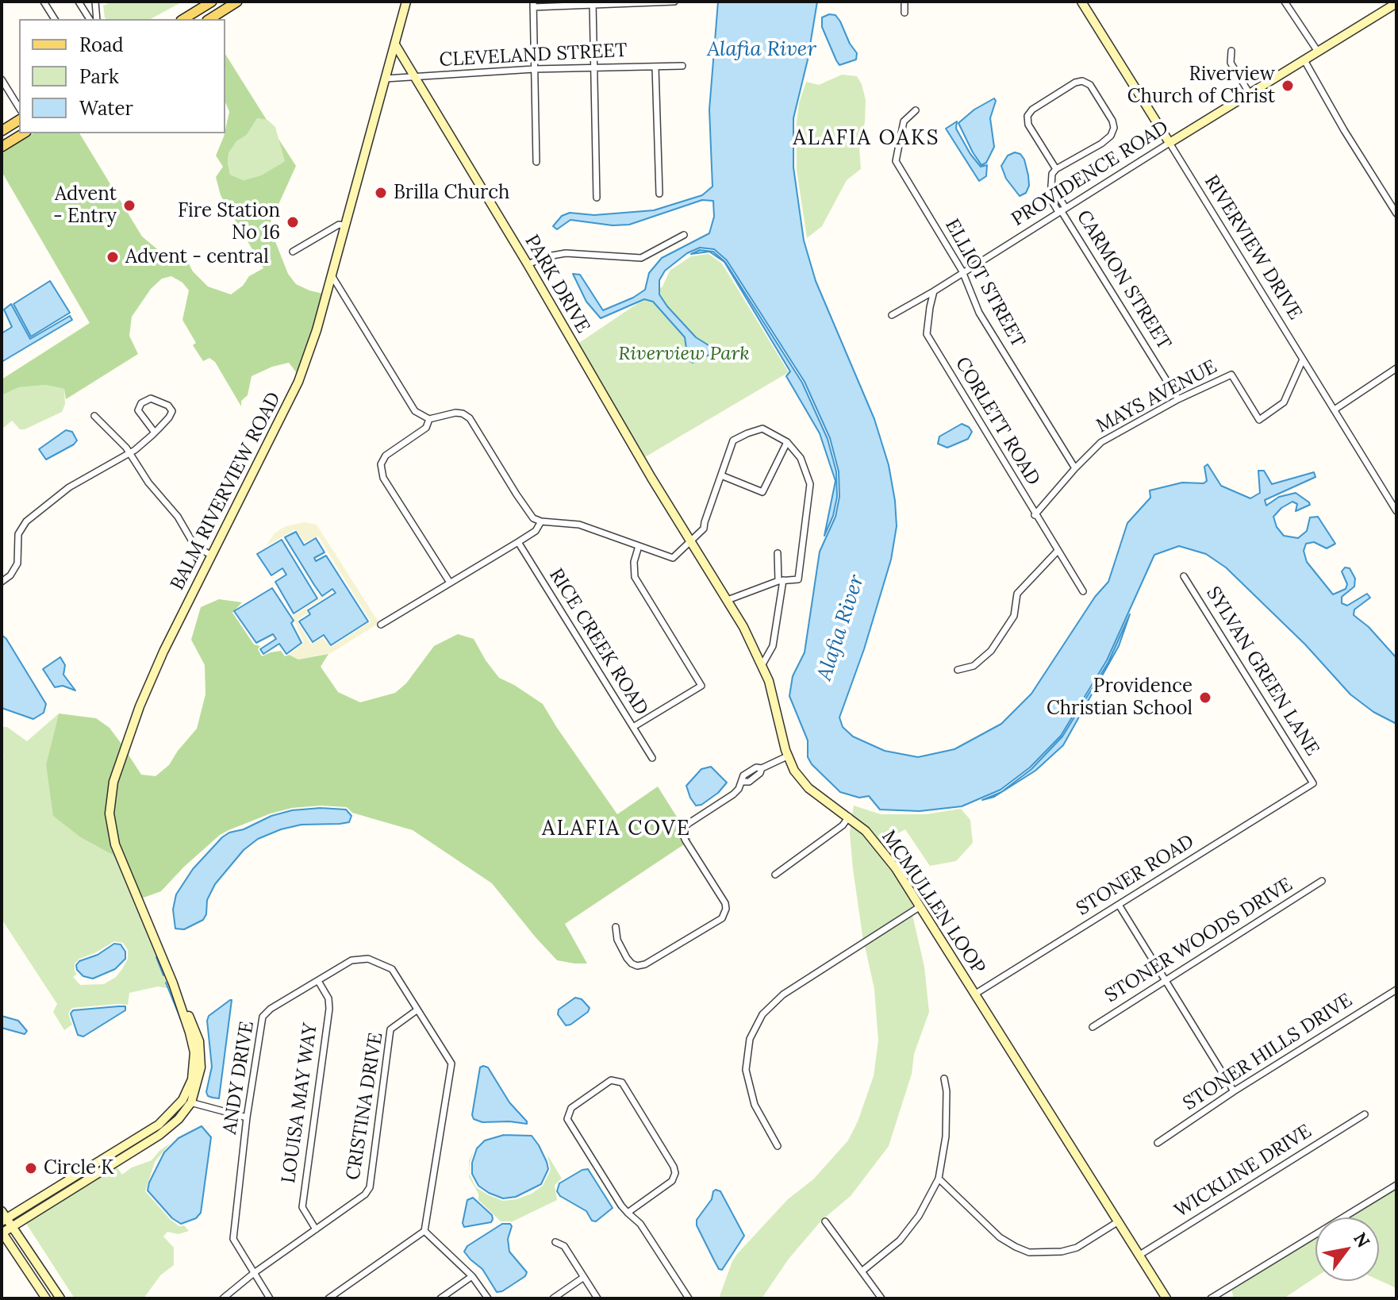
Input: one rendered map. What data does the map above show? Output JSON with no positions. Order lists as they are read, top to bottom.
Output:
{
  "streets": {
    "street": [
      "CLEVELAND STREET",
      "PROVIDENCE ROAD",
      "RIVERVIEW DRIVE",
      "CARMON STREET",
      "ELLIOT STREET",
      "PARK DRIVE",
      "MAYS AVENUE",
      "CORLETT ROAD",
      "BALM RIVERVIEW ROAD",
      "RICE CREEK ROAD",
      "SYLVAN GREEN LANE",
      "STONER ROAD",
      "MCMULLEN LOOP",
      "STONER WOODS DRIVE",
      "STONER HILLS DRIVE",
      "ANDY DRIVE",
      "LOUISA MAY WAY",
      "CRISTINA DRIVE",
      "WICKLINE DRIVE"
    ]
  },
  "crossings": [
    ["CLEVELAND STREET", "PARK DRIVE"],
    ["CLEVELAND STREET", "BALM RIVERVIEW ROAD"],
    ["PROVIDENCE ROAD", "RIVERVIEW DRIVE"],
    ["PROVIDENCE ROAD", "CARMON STREET"],
    ["PROVIDENCE ROAD", "ELLIOT STREET"],
    ["RIVERVIEW DRIVE", "MAYS AVENUE"],
    ["CARMON STREET", "MAYS AVENUE"],
    ["ELLIOT STREET", "MAYS AVENUE"],
    ["PARK DRIVE", "BALM RIVERVIEW ROAD"],
    ["PARK DRIVE", "MCMULLEN LOOP"],
    ["MAYS AVENUE", "CORLETT ROAD"],
    ["SYLVAN GREEN LANE", "STONER ROAD"],
    ["STONER ROAD", "MCMULLEN LOOP"],
    ["MCMULLEN LOOP", "WICKLINE DRIVE"],
    ["ANDY DRIVE", "LOUISA MAY WAY"],
    ["ANDY DRIVE", "CRISTINA DRIVE"],
    ["LOUISA MAY WAY", "CRISTINA DRIVE"]
  ],
  "districts": ["ALAFIA OAKS", "ALAFIA COVE"],
  "water": ["Alafia River"],
  "parks": ["Riverview Park"],
  "places": [
    "Riverview Church of Christ",
    "Brilla Church",
    "Advent - Entry",
    "Fire Station No 16",
    "Advent - central",
    "Providence Christian School",
    "Circle K"
  ],
  "legend": ["Road", "Park", "Water"],
  "north": "top right"
}
